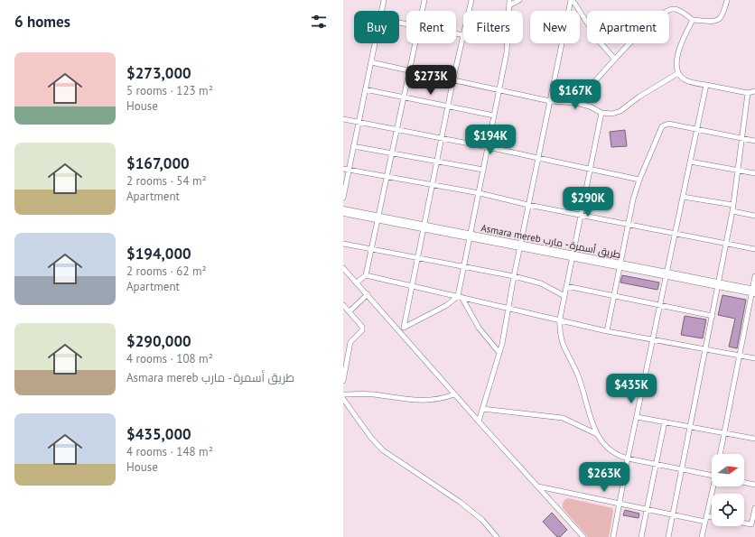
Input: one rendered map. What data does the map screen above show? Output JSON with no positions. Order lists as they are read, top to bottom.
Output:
{
  "streets": {
    "highway": ["Asmara mereb طريق أسمرة - مارب"]
  },
  "north": "right",
  "page": {
    "heading": "6 homes",
    "chip": [
      "Buy",
      "Rent",
      "Filters",
      "New",
      "Apartment"
    ],
    "list": [
      {
        "name": "$273,000",
        "note": "5 rooms · 123 m² · House"
      },
      {
        "name": "$167,000",
        "note": "2 rooms · 54 m² · Apartment"
      },
      {
        "name": "$194,000",
        "note": "2 rooms · 62 m² · Apartment"
      },
      {
        "name": "$290,000",
        "note": "4 rooms · 108 m² · Asmara mereb طريق أسمرة - مارب"
      },
      {
        "name": "$435,000",
        "note": "4 rooms · 148 m² · House"
      }
    ],
    "price": [
      "$273K",
      "$167K",
      "$194K",
      "$290K",
      "$435K",
      "$263K"
    ]
  }
}
